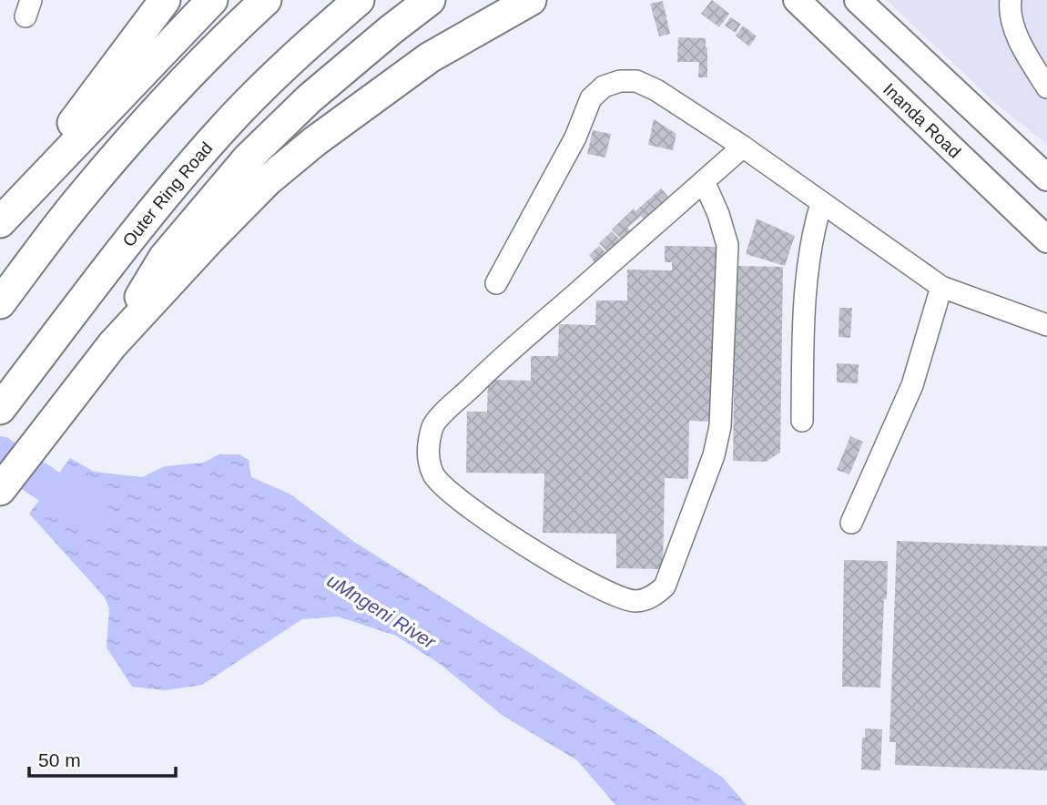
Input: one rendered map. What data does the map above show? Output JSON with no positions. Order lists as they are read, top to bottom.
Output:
{
  "streets": {
    "highway": ["Outer Ring Road"],
    "main road": ["Inanda Road"]
  },
  "water": ["uMngeni River"],
  "scale_bar": "50 m"
}
